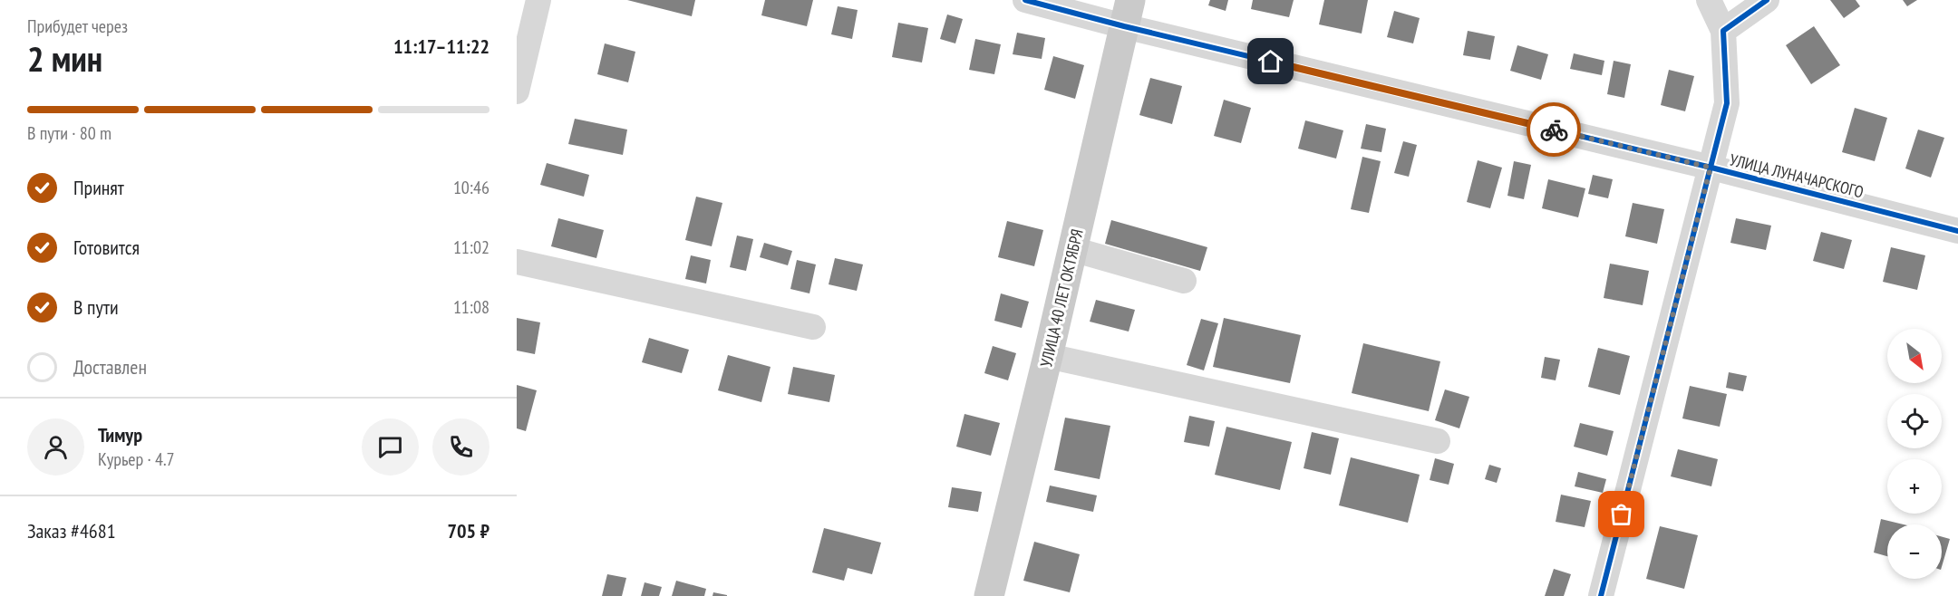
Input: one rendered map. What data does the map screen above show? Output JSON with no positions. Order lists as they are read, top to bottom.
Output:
{
  "streets": {
    "main road": ["УЛИЦА 40 ЛЕТ ОКТЯБРЯ"],
    "street": ["УЛИЦА ЛУНАЧАРСКОГО"]
  },
  "crossings": [
    ["УЛИЦА ЛУНАЧАРСКОГО", "УЛИЦА 40 ЛЕТ ОКТЯБРЯ"]
  ],
  "north": "bottom right",
  "page": {
    "heading": ["2 мин", "Прибудет через", "11:17–11:22"],
    "panel": [
      "Тимур",
      "Курьер · 4.7",
      "Заказ #4681",
      "705 ₽"
    ],
    "bar": "В пути · 80 m",
    "list": [
      ["Принят", "10:46"],
      ["Готовится", "11:02"],
      ["В пути", "11:08"],
      "Доставлен"
    ],
    "map_buttons": ["+", "−"]
  }
}
